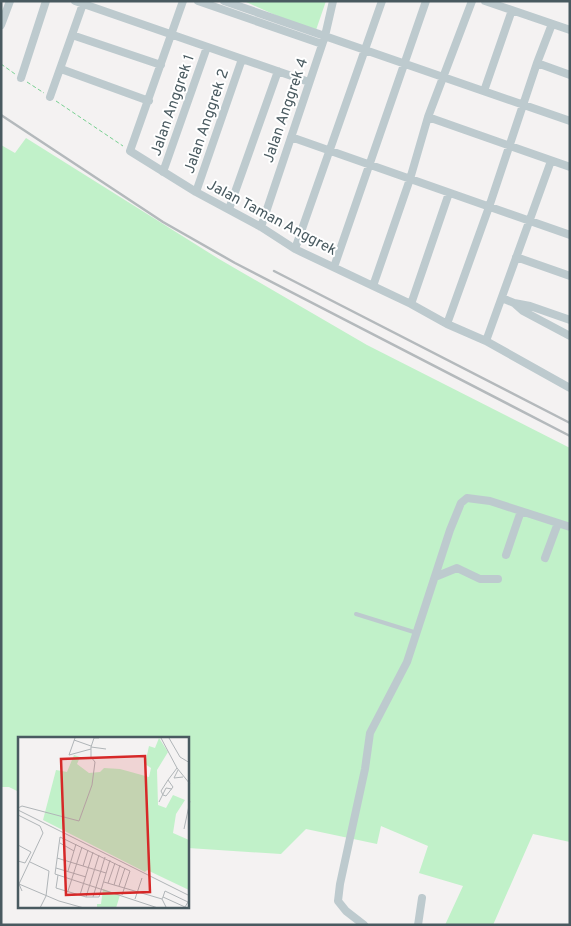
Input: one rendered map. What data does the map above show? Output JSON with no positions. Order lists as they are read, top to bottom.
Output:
{
  "streets": {
    "street": [
      "Jalan Anggrek 1",
      "Jalan Anggrek 4",
      "Jalan Anggrek 2",
      "Jalan Taman Anggrek"
    ]
  },
  "crossings": [
    ["Jalan Anggrek 1", "Jalan Taman Anggrek"],
    ["Jalan Anggrek 4", "Jalan Taman Anggrek"],
    ["Jalan Anggrek 2", "Jalan Taman Anggrek"]
  ]
}
